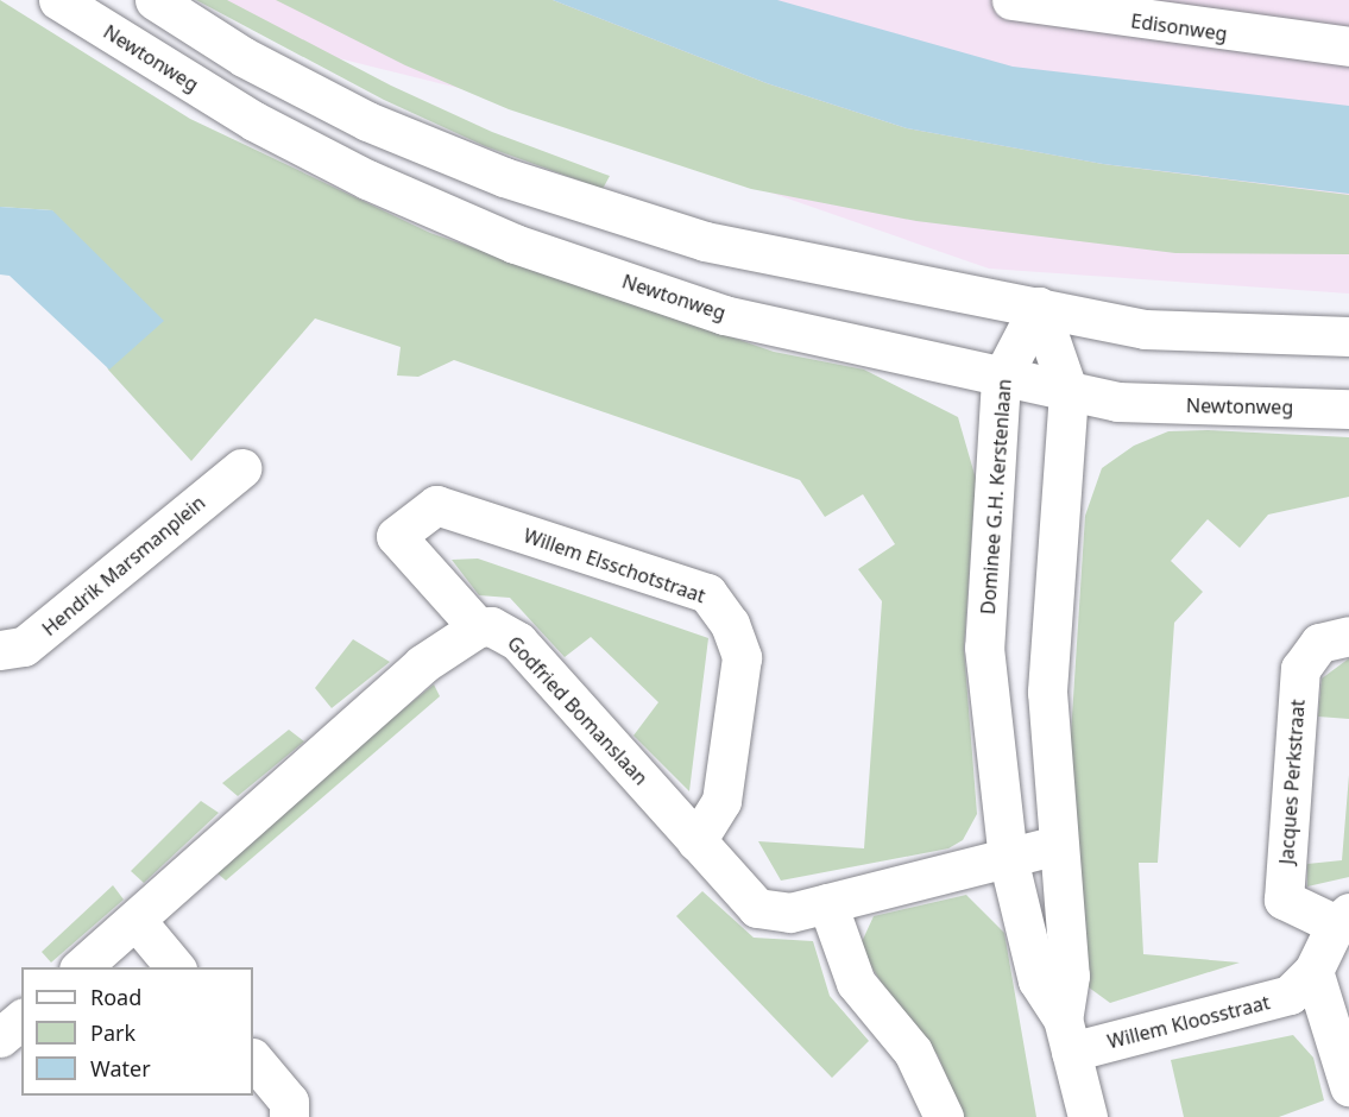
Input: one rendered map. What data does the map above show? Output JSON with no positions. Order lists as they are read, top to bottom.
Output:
{
  "streets": {
    "street": [
      "Edisonweg",
      "Newtonweg",
      "Dominee G.H. Kerstenlaan",
      "Hendrik Marsmanplein",
      "Willem Elsschotstraat",
      "Godfried Bomanslaan",
      "Jacques Perkstraat",
      "Willem Kloosstraat"
    ]
  },
  "crossings": [
    ["Newtonweg", "Dominee G.H. Kerstenlaan"],
    ["Dominee G.H. Kerstenlaan", "Godfried Bomanslaan"],
    ["Dominee G.H. Kerstenlaan", "Willem Kloosstraat"],
    ["Willem Elsschotstraat", "Godfried Bomanslaan"],
    ["Jacques Perkstraat", "Willem Kloosstraat"]
  ],
  "legend": ["Road", "Park", "Water"]
}
